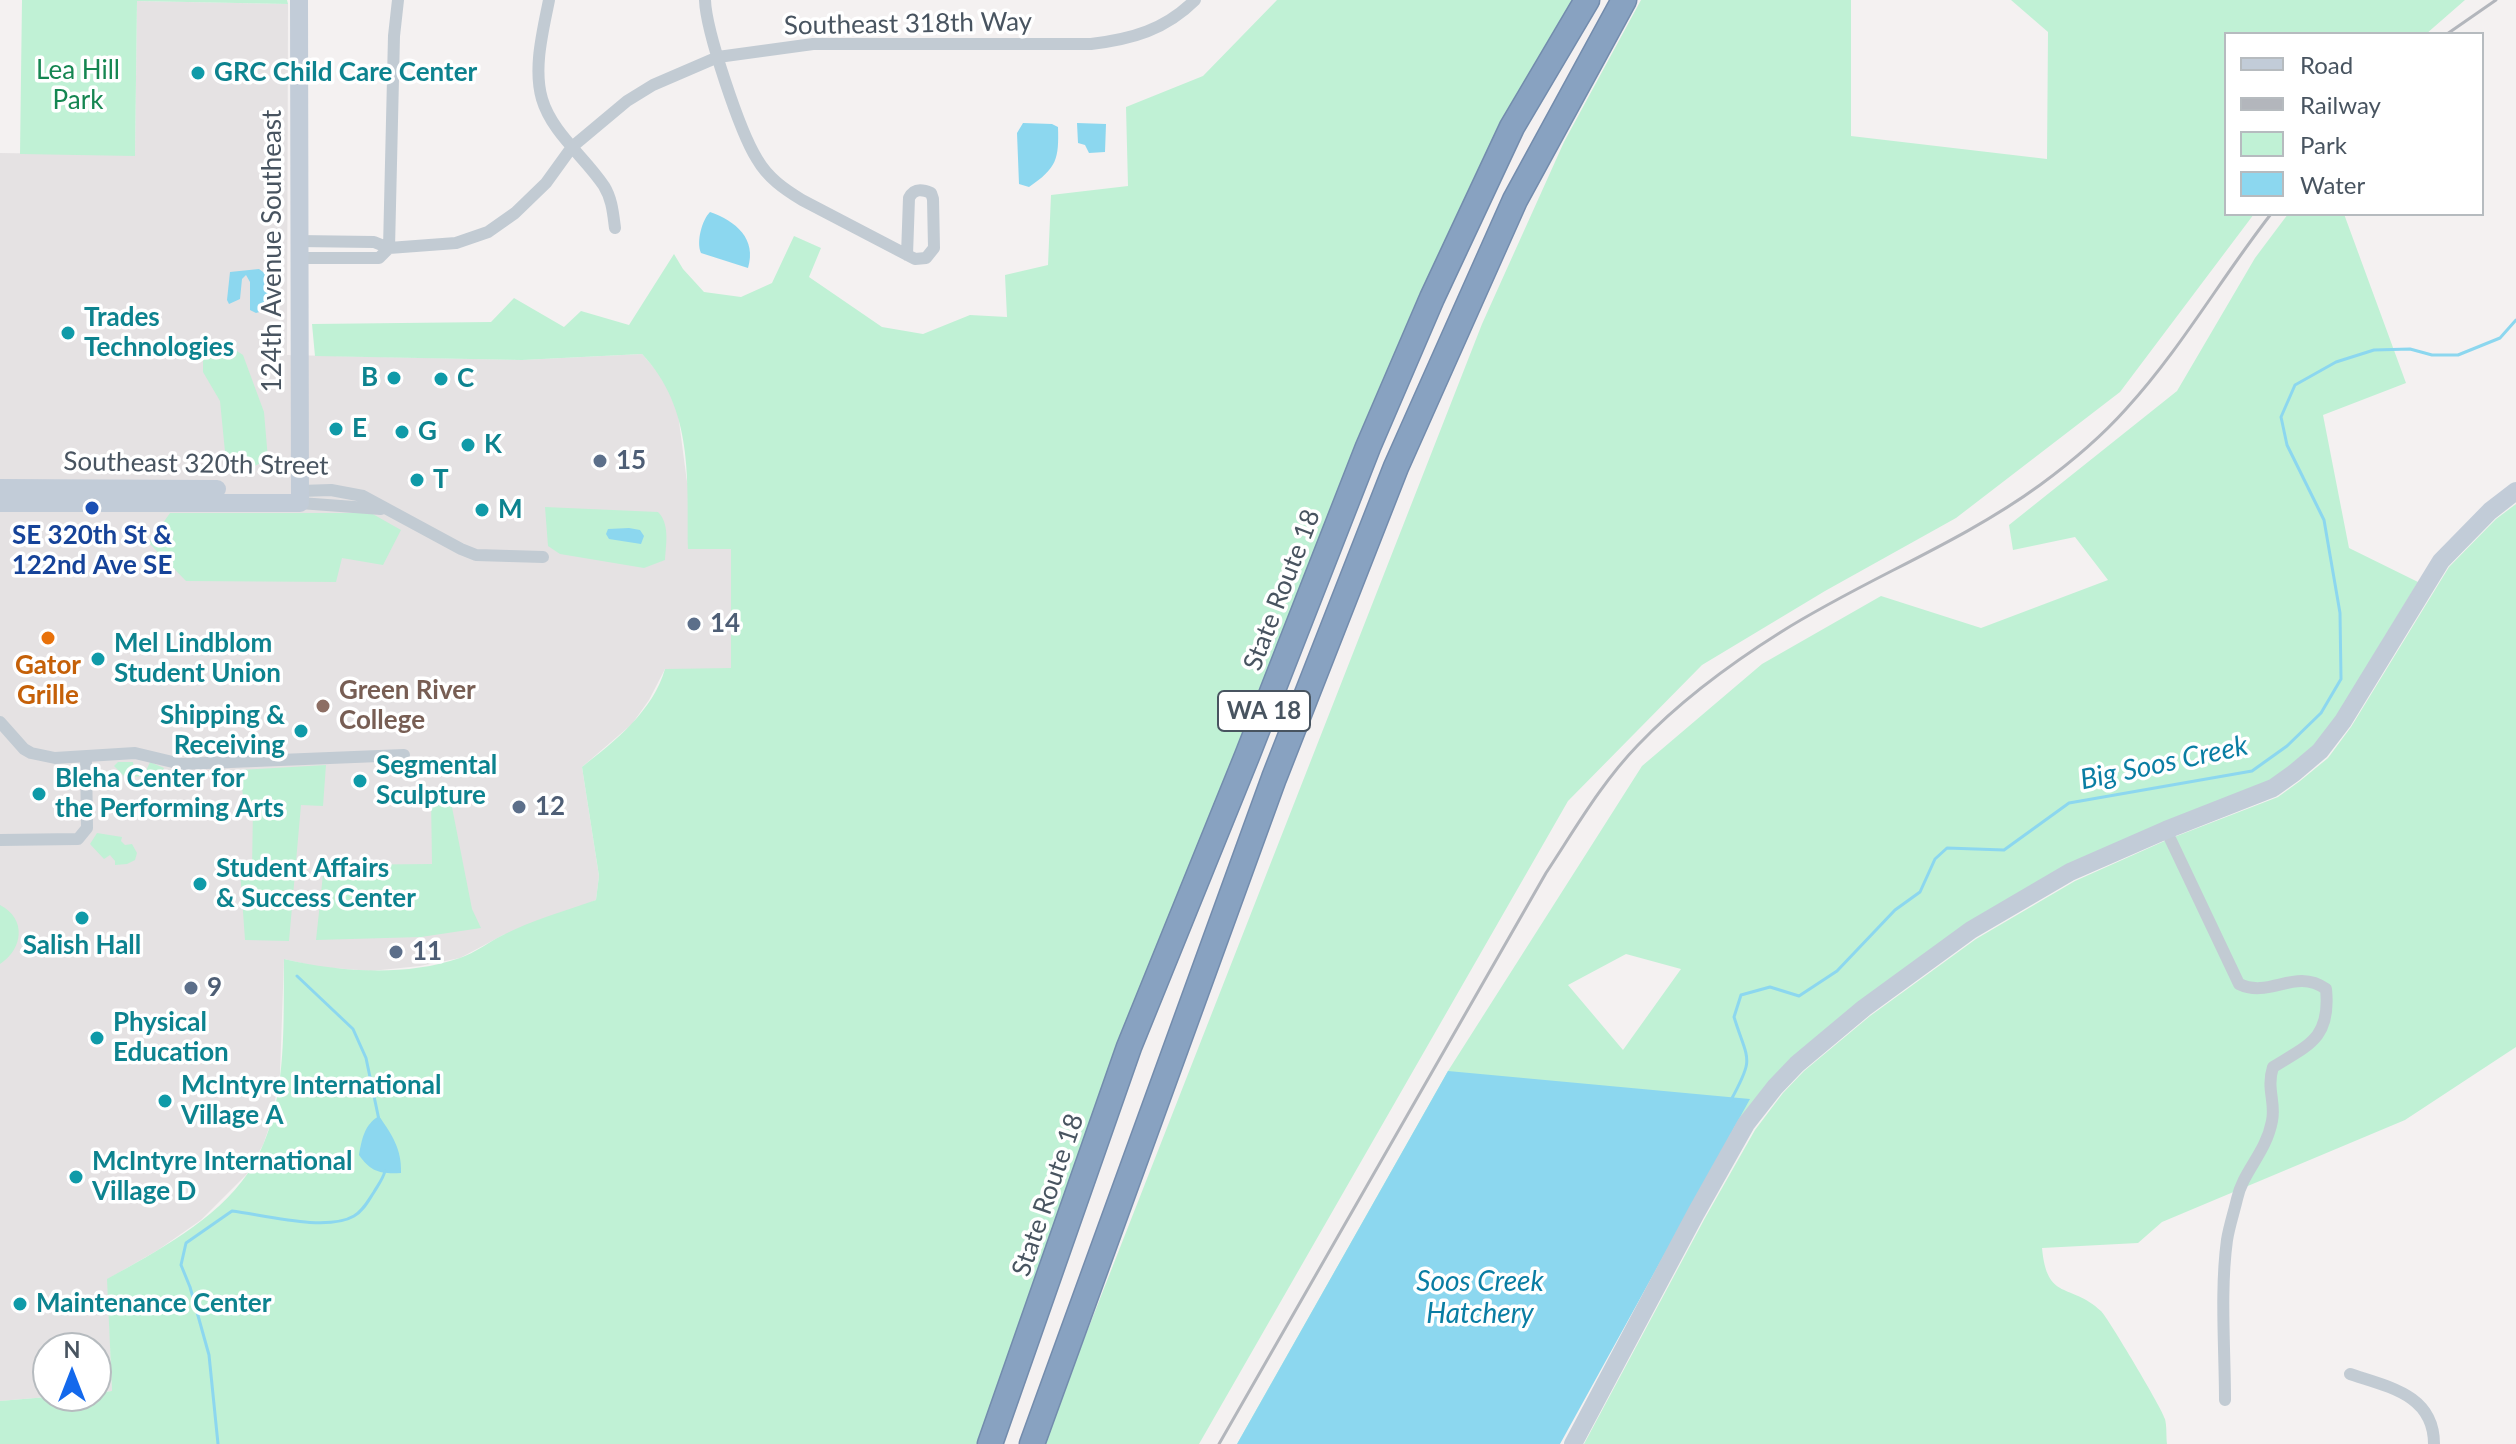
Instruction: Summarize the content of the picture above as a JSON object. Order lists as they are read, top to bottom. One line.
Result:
{"streets":{"highway":["State Route 18","WA 18"],"main road":["124th Avenue Southeast","Southeast 320th Street"],"street":["Southeast 318th Way"]},"crossings":[["Southeast 318th Way","124th Avenue Southeast"],["124th Avenue Southeast","Southeast 320th Street"]],"water":["Big Soos Creek","Soos Creek Hatchery"],"parks":["Lea Hill Park"],"places":["GRC Child Care Center","Trades Technologies","B","C","E","G","K","15","T","SE 320th St & 122nd Ave SE","M","14","Gator Grille","Mel Lindblom Student Union","Green River College","Shipping & Receiving","Segmental Sculpture","Bleha Center for the Performing Arts","12","Student Affairs & Success Center","Salish Hall","11","9","Physical Education","McIntyre International Village A","McIntyre International Village D","Maintenance Center"],"legend":["Road","Railway","Park","Water"],"north":"top"}
